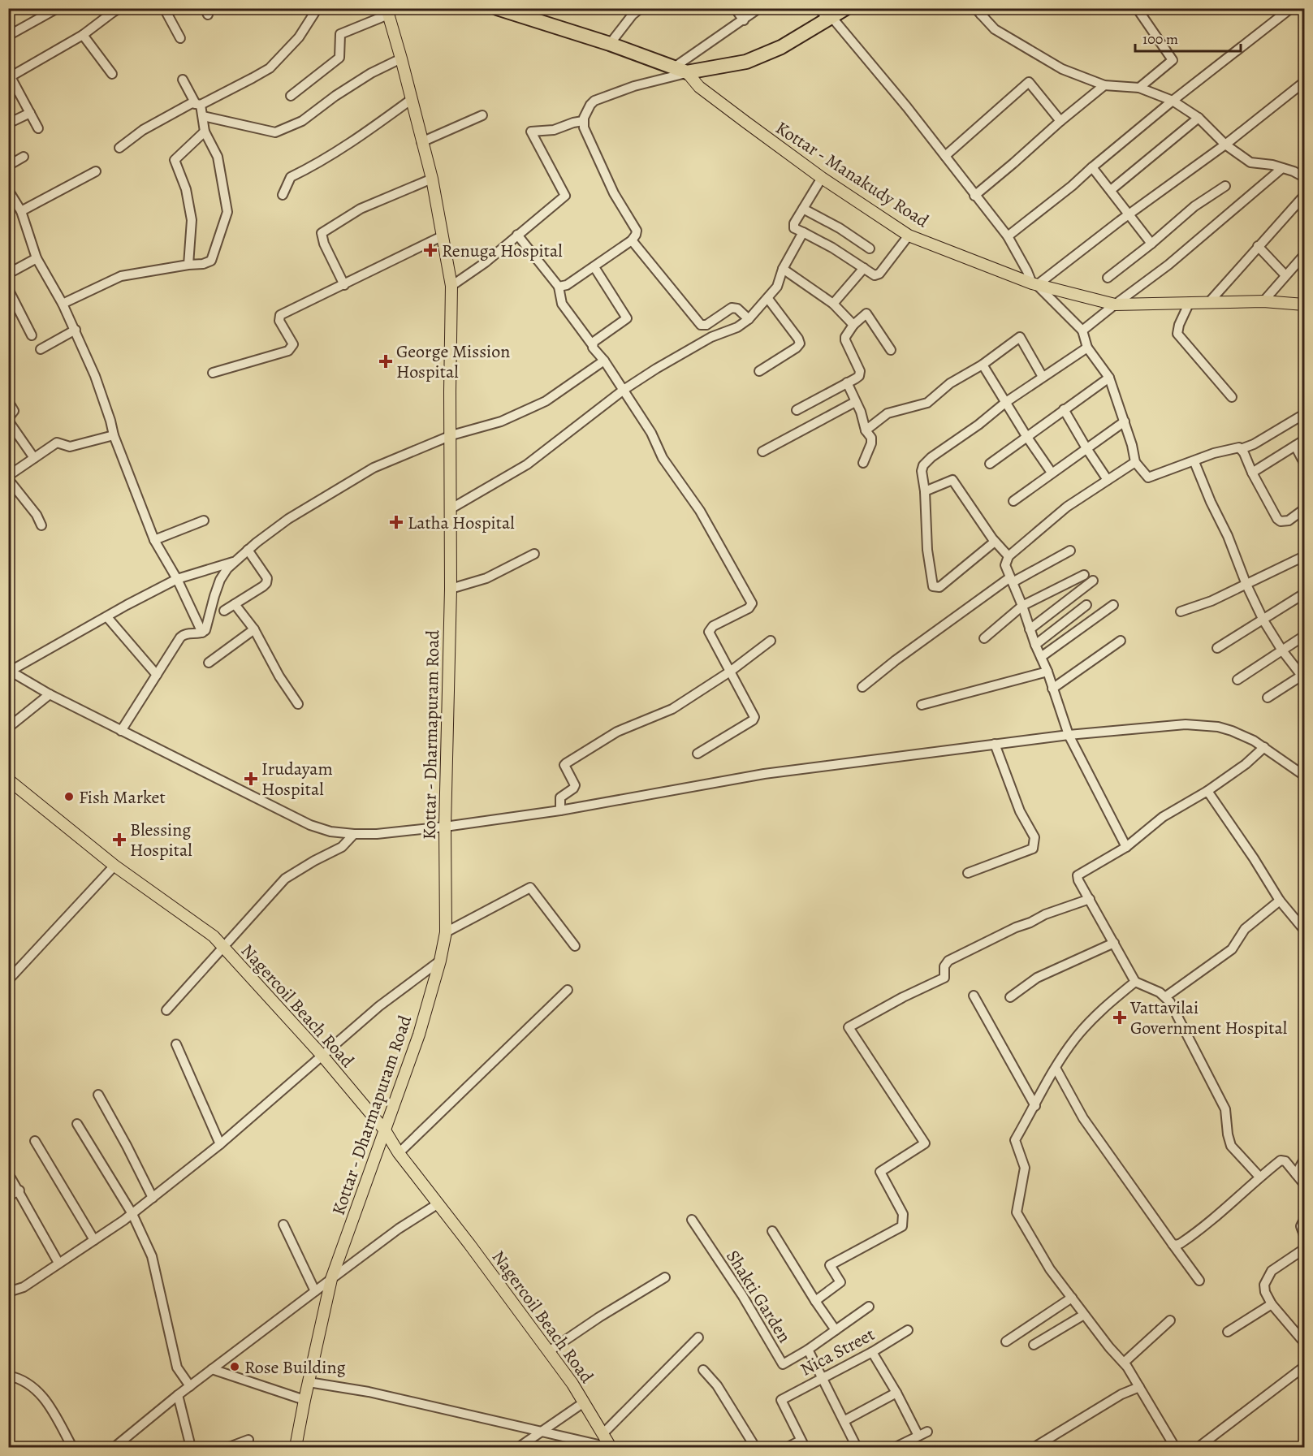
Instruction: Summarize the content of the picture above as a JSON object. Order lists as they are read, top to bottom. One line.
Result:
{"streets":{"main road":["Kottar - Manakudy Road","Kottar - Dharmapuram Road","Nagercoil Beach Road"],"street":["Shakti Garden","Nica Street"]},"crossings":[["Kottar - Dharmapuram Road","Nagercoil Beach Road"]],"places":{"health":["Renuga Hospital","George Mission Hospital","Latha Hospital","Irudayam Hospital","Blessing Hospital","Vattavilai Government Hospital"],"other":["Fish Market","Rose Building"]},"scale_bar":"100 m"}
